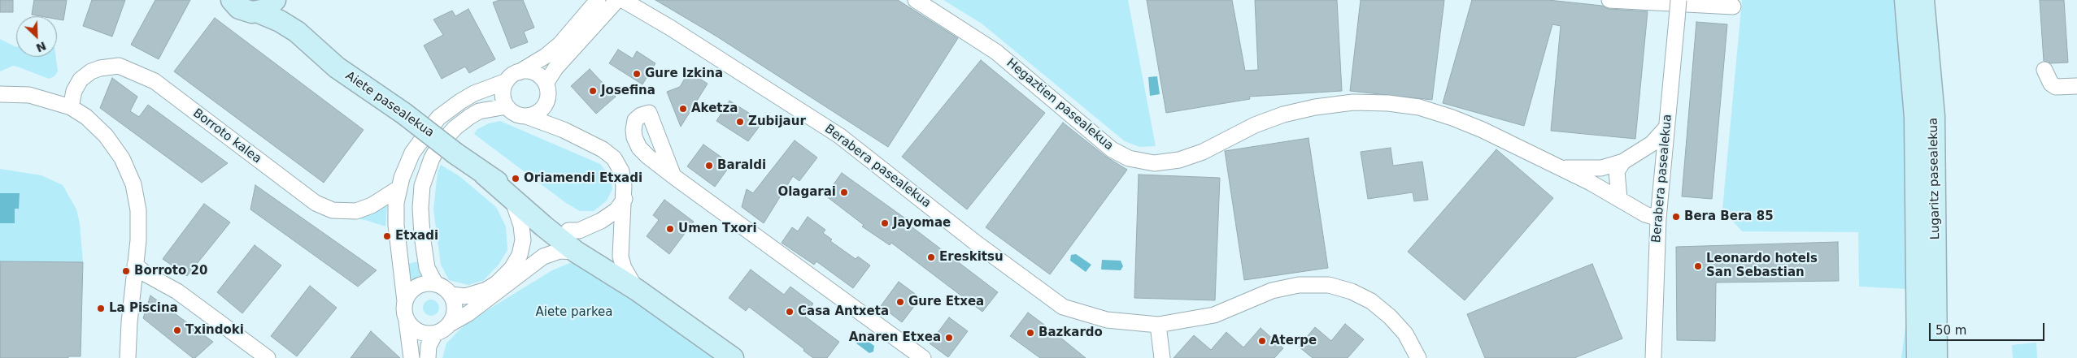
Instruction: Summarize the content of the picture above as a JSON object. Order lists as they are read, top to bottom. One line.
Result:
{"streets":{"street":["Aiete pasealekua","Hegaztien pasealekua","Borroto kalea","Berabera pasealekua","Lugaritz pasealekua"]},"crossings":[["Hegaztien pasealekua","Berabera pasealekua"]],"parks":["Aiete parkea"],"places":["Gure Izkina","Josefina","Aketza","Zubijaur","Baraldi","Oriamendi Etxadi","Olagarai","Bera Bera 85","Jayomae","Umen Txori","Etxadi","Ereskitsu","Leonardo hotels San Sebastian","Borroto 20","Gure Etxea","La Piscina","Casa Antxeta","Txindoki","Bazkardo","Anaren Etxea","Aterpe"],"scale_bar":"50 m","north":"bottom right"}
